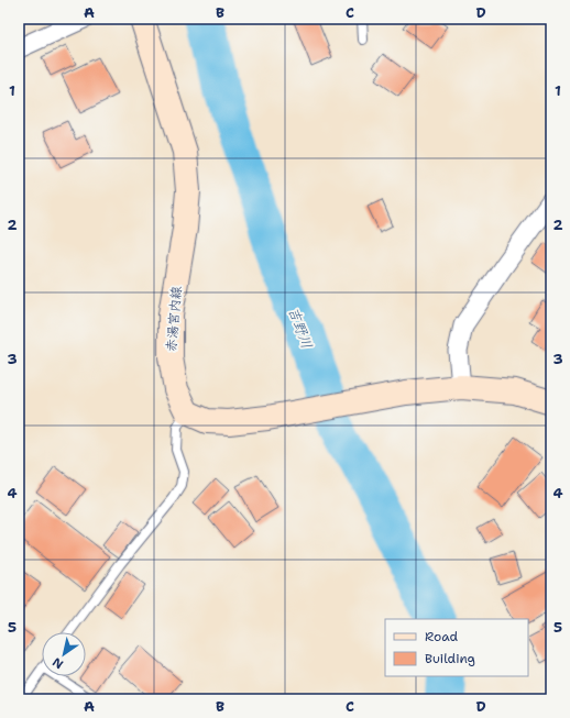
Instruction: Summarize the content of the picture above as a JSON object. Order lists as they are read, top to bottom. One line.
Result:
{"streets":{"main road":["赤湯宮内線"]},"water":["吉野川"],"legend":["Road","Building"],"north":"bottom left","grid":{"columns":["A","B","C","D"],"rows":["1","2","3","4","5"]}}
